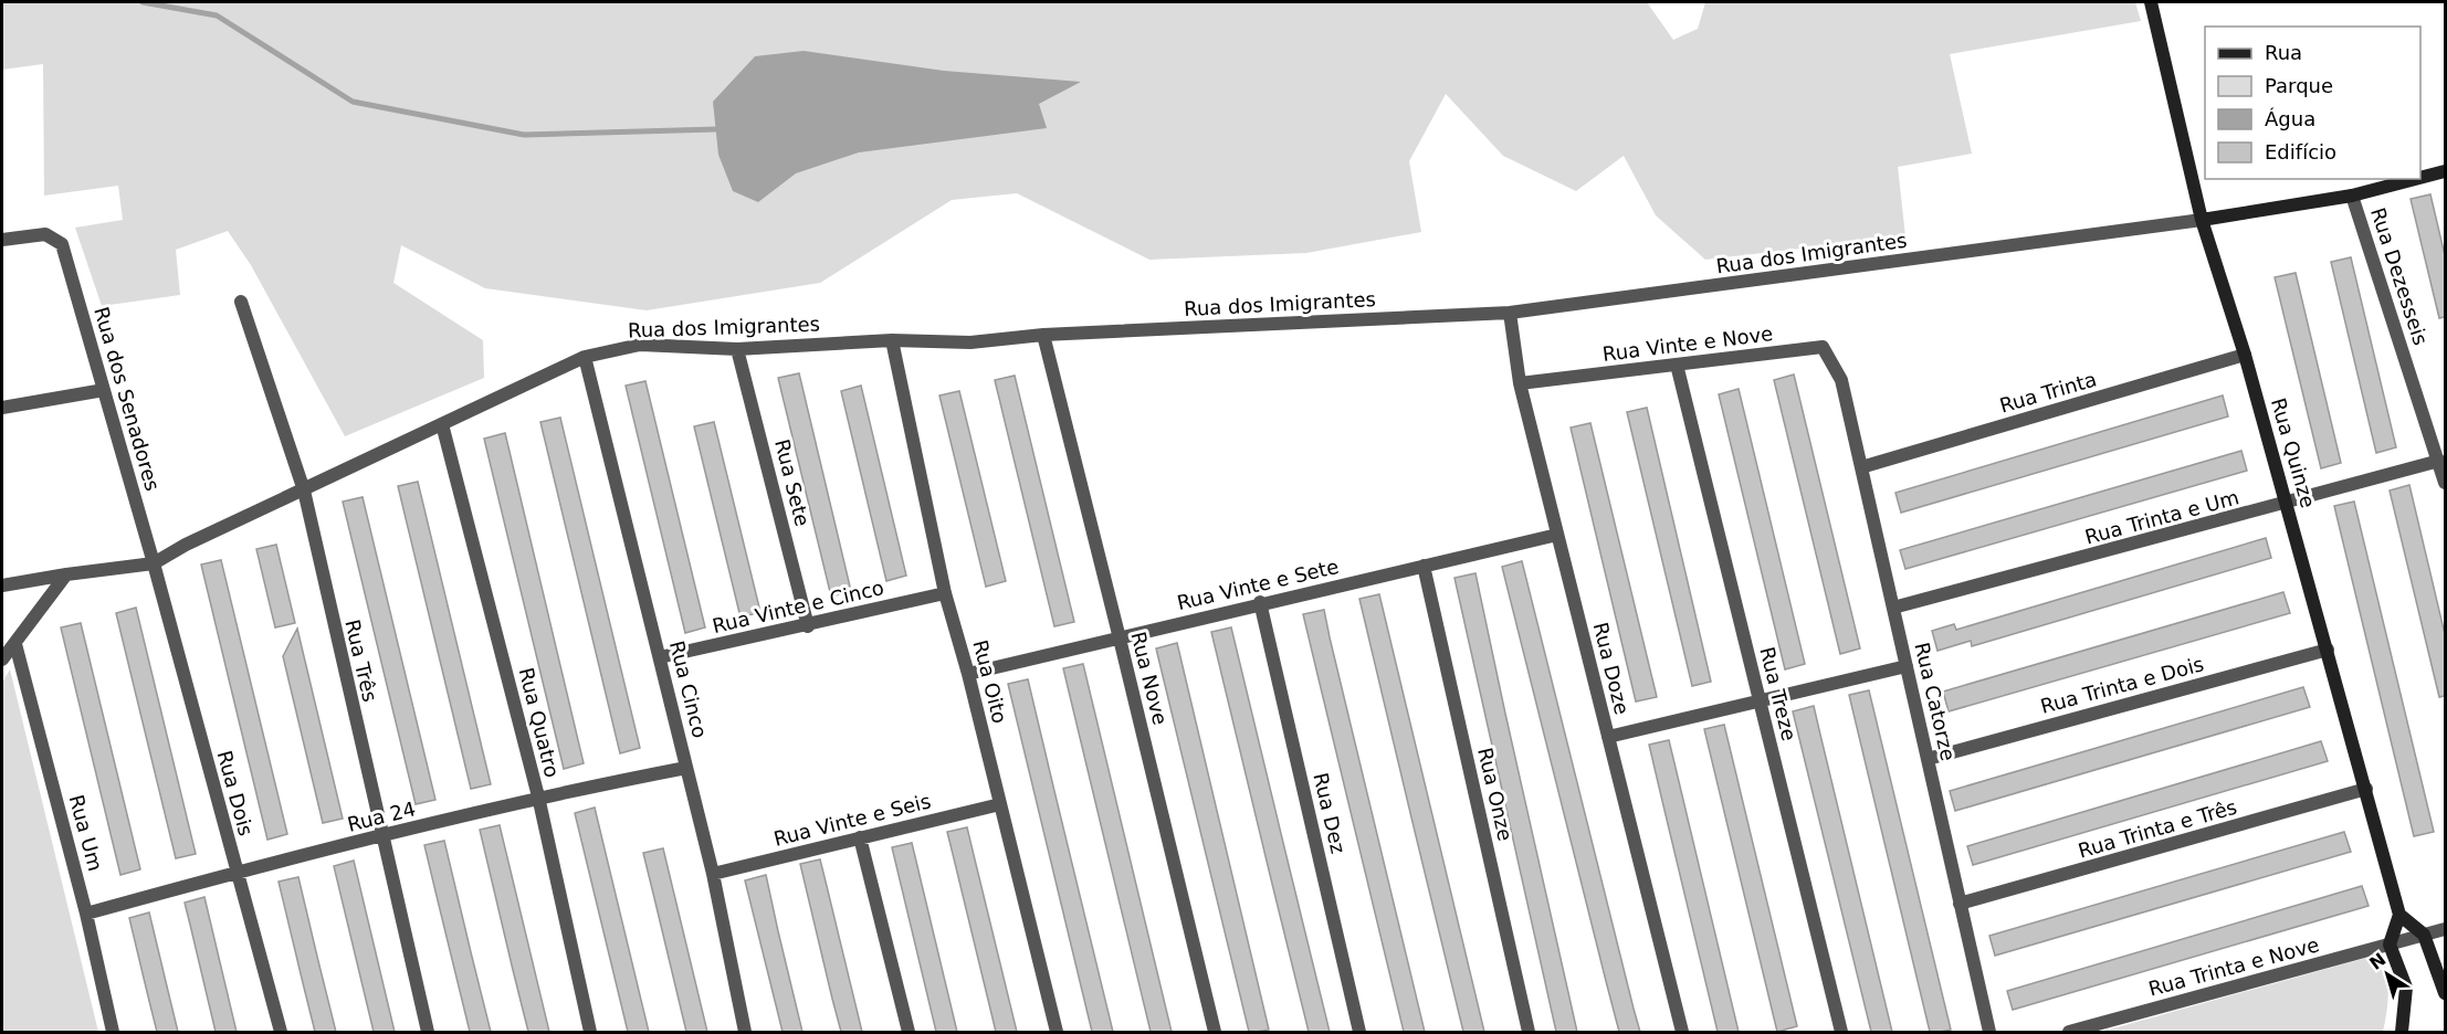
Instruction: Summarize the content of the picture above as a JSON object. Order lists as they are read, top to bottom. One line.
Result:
{"streets":{"street":["Rua dos Imigrantes","Rua Dezesseis","Rua Vinte e Nove","Rua Trinta","Rua dos Senadores","Rua Quinze","Rua Sete","Rua Trinta e Um","Rua Vinte e Sete","Rua Vinte e Cinco","Rua Três","Rua Doze","Rua Nove","Rua Oito","Rua Trinta e Dois","Rua Cinco","Rua Treze","Rua Catorze","Rua Quatro","Rua Dois","Rua Onze","Rua Dez","Rua 24","Rua Vinte e Seis","Rua Trinta e Três","Rua Um","Rua Trinta e Nove"]},"crossings":[["Rua dos Imigrantes","Rua Dezesseis"],["Rua dos Imigrantes","Rua dos Senadores"],["Rua dos Imigrantes","Rua Quinze"],["Rua dos Imigrantes","Rua Sete"],["Rua dos Imigrantes","Rua Três"],["Rua dos Imigrantes","Rua Doze"],["Rua dos Imigrantes","Rua Nove"],["Rua dos Imigrantes","Rua Oito"],["Rua dos Imigrantes","Rua Cinco"],["Rua dos Imigrantes","Rua Quatro"],["Rua dos Imigrantes","Rua Dois"],["Rua Dezesseis","Rua Trinta e Um"],["Rua Vinte e Nove","Rua Doze"],["Rua Vinte e Nove","Rua Treze"],["Rua Vinte e Nove","Rua Catorze"],["Rua Trinta","Rua Quinze"],["Rua Trinta","Rua Catorze"],["Rua dos Senadores","Rua Dois"],["Rua Quinze","Rua Trinta e Um"],["Rua Quinze","Rua Trinta e Dois"],["Rua Quinze","Rua Trinta e Três"],["Rua Sete","Rua Vinte e Cinco"],["Rua Trinta e Um","Rua Catorze"],["Rua Vinte e Sete","Rua Doze"],["Rua Vinte e Sete","Rua Nove"],["Rua Vinte e Sete","Rua Oito"],["Rua Vinte e Sete","Rua Onze"],["Rua Vinte e Sete","Rua Dez"],["Rua Vinte e Cinco","Rua Oito"],["Rua Vinte e Cinco","Rua Cinco"],["Rua Três","Rua 24"],["Rua Oito","Rua Vinte e Seis"],["Rua Trinta e Dois","Rua Catorze"],["Rua Cinco","Rua 24"],["Rua Cinco","Rua Vinte e Seis"],["Rua Catorze","Rua Trinta e Três"],["Rua Quatro","Rua 24"],["Rua Dois","Rua 24"],["Rua 24","Rua Um"]],"legend":["Rua","Parque","Água","Edifício"],"north":"top left"}
